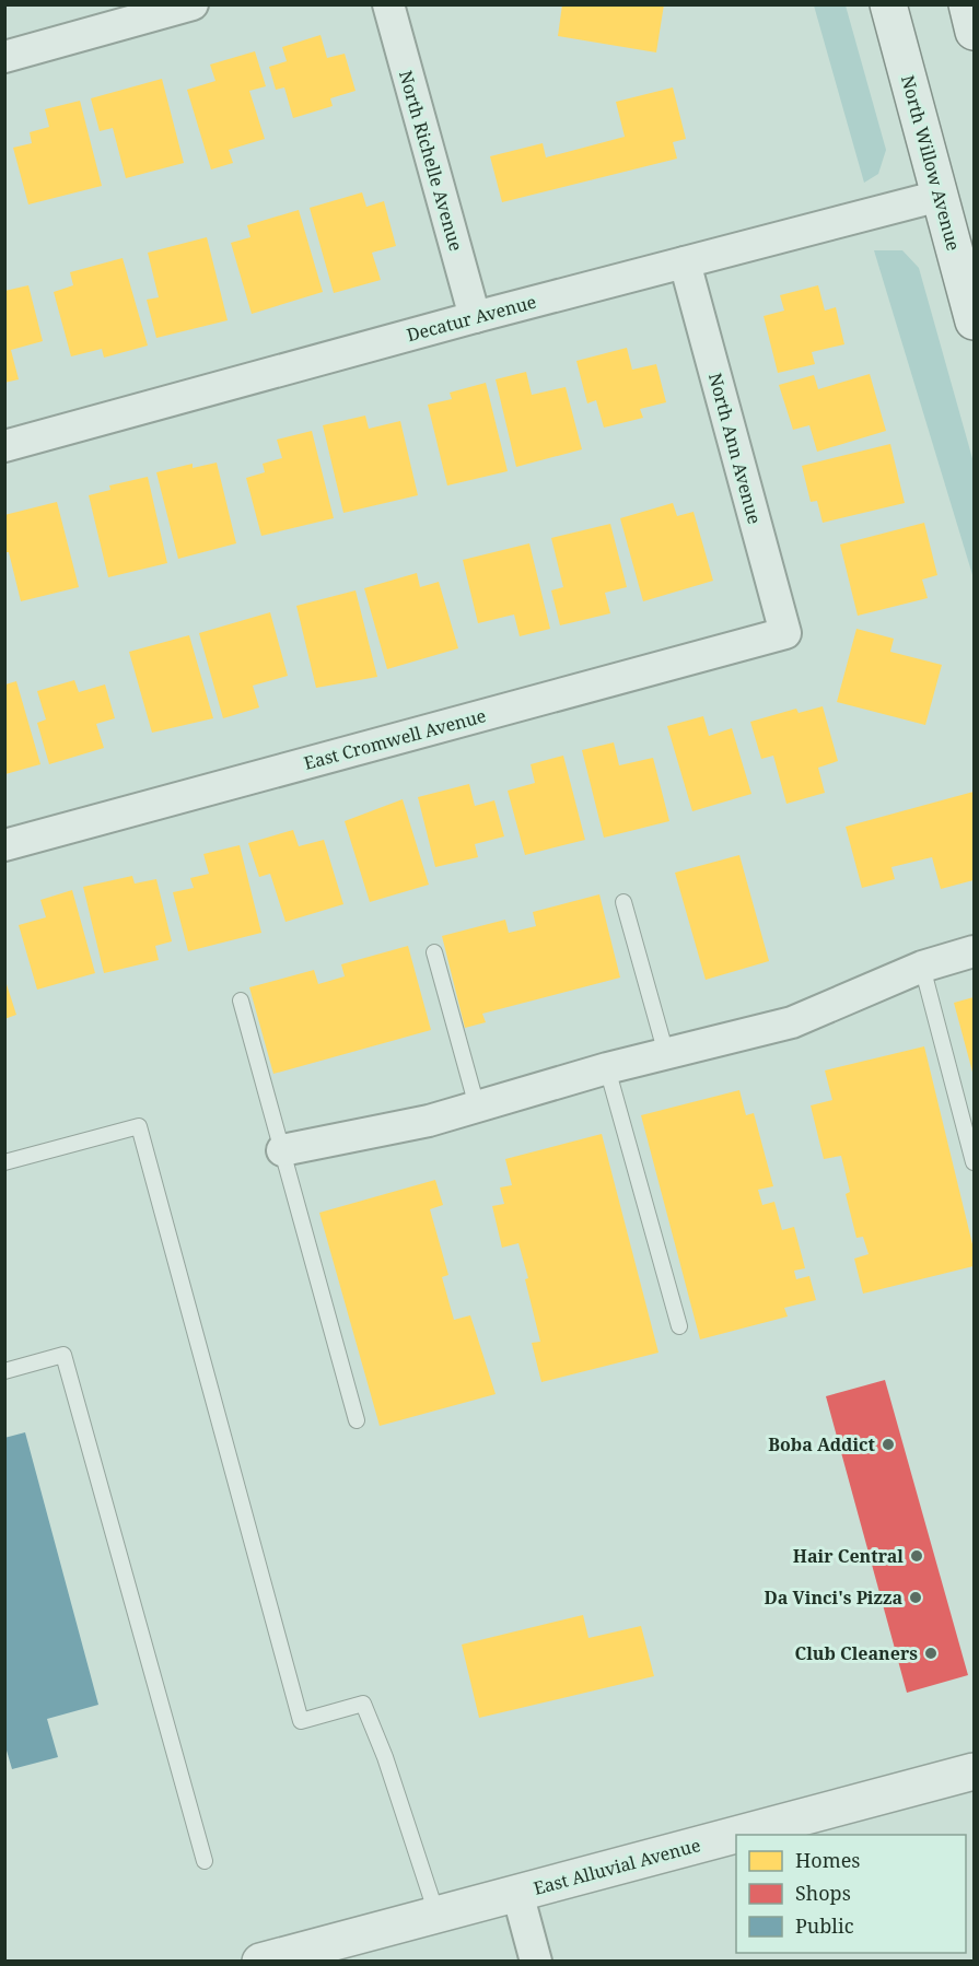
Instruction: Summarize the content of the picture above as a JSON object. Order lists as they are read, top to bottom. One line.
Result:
{"streets":{"street":["North Richelle Avenue","North Willow Avenue","Decatur Avenue","North Ann Avenue","East Cromwell Avenue","East Alluvial Avenue"]},"crossings":[["North Richelle Avenue","Decatur Avenue"],["North Willow Avenue","Decatur Avenue"],["Decatur Avenue","North Ann Avenue"],["North Ann Avenue","East Cromwell Avenue"]],"places":["Boba Addict","Hair Central","Da Vinci's Pizza","Club Cleaners"],"legend":["Homes","Shops","Public"]}
